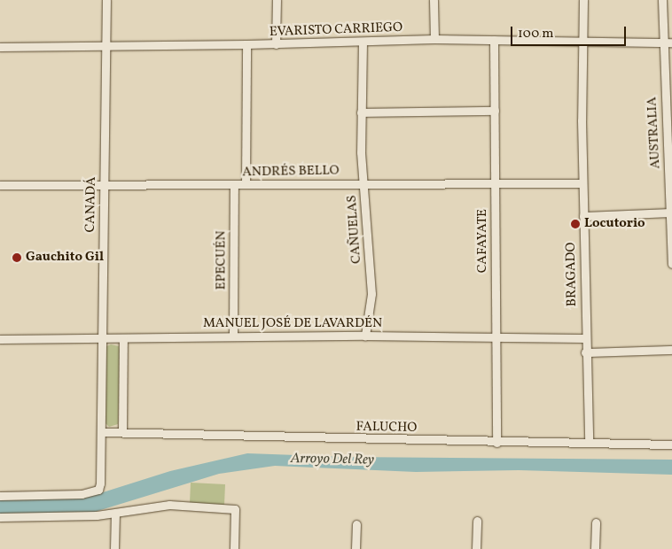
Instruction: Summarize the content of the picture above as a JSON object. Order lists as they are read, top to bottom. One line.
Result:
{"streets":{"street":["EVARISTO CARRIEGO","AUSTRALIA","ANDRÉS BELLO","CANADÁ","CAÑUELAS","CAFAYATE","EPECUÉN","BRAGADO","MANUEL JOSÉ DE LAVARDÉN","FALUCHO"]},"crossings":[["EVARISTO CARRIEGO","AUSTRALIA"],["EVARISTO CARRIEGO","CANADÁ"],["EVARISTO CARRIEGO","CAÑUELAS"],["EVARISTO CARRIEGO","CAFAYATE"],["EVARISTO CARRIEGO","BRAGADO"],["ANDRÉS BELLO","CANADÁ"],["ANDRÉS BELLO","CAÑUELAS"],["ANDRÉS BELLO","CAFAYATE"],["ANDRÉS BELLO","EPECUÉN"],["ANDRÉS BELLO","BRAGADO"],["CANADÁ","MANUEL JOSÉ DE LAVARDÉN"],["CANADÁ","FALUCHO"],["CAÑUELAS","MANUEL JOSÉ DE LAVARDÉN"],["CAFAYATE","MANUEL JOSÉ DE LAVARDÉN"],["CAFAYATE","FALUCHO"],["EPECUÉN","MANUEL JOSÉ DE LAVARDÉN"],["BRAGADO","MANUEL JOSÉ DE LAVARDÉN"],["BRAGADO","FALUCHO"]],"water":["Arroyo Del Rey"],"places":["Locutorio","Gauchito Gil"],"scale_bar":"100 m"}
